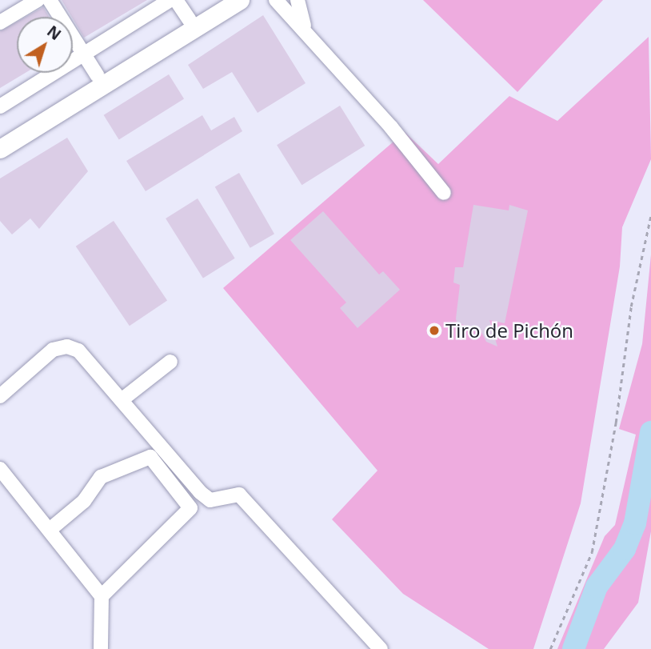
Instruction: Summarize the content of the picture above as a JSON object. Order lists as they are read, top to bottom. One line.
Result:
{"places":["Tiro de Pichón"],"north":"top right"}
